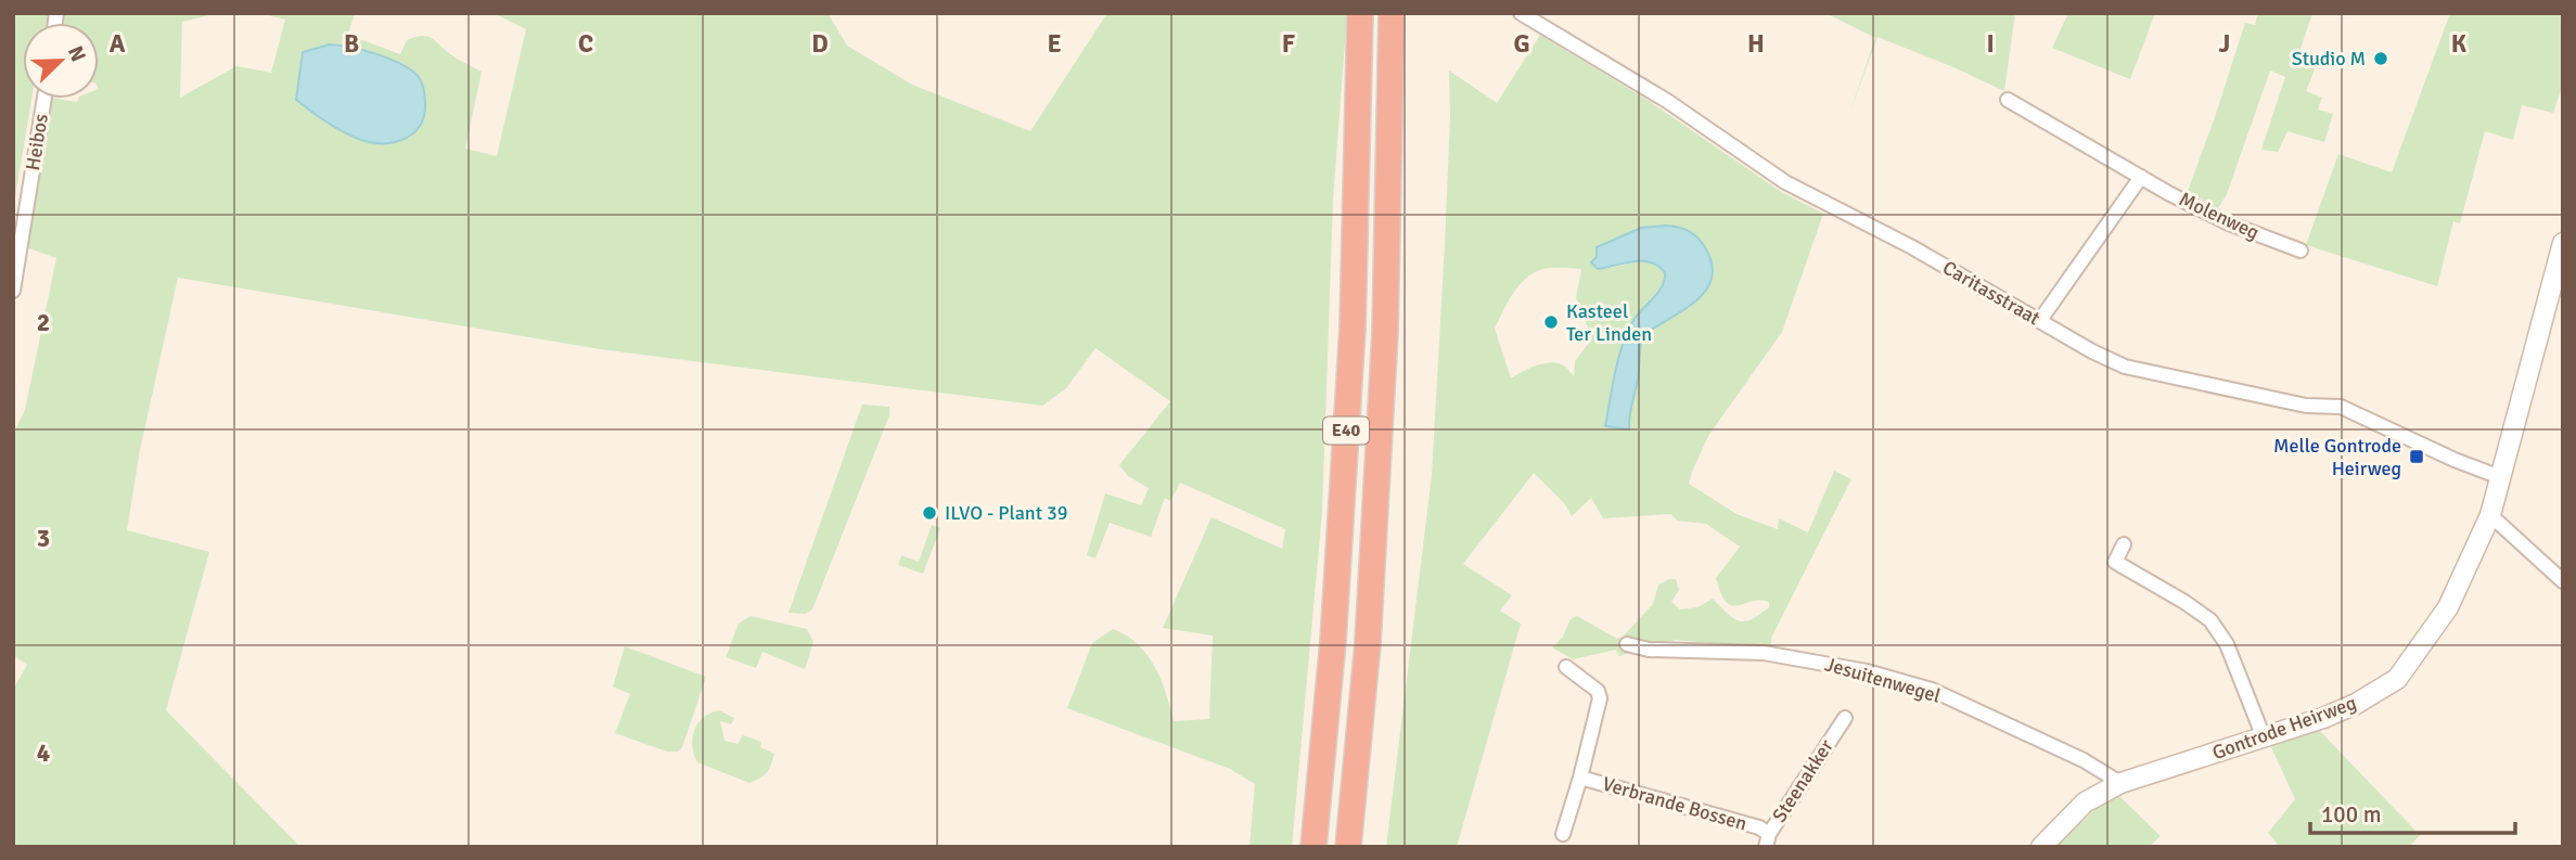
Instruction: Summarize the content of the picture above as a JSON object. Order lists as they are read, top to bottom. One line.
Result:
{"streets":{"highway":["E40"],"street":["Heibos","Molenweg","Caritasstraat","Jesuitenwegel","Gontrode Heirweg","Steenakker","Verbrande Bossen"]},"crossings":[["Caritasstraat","Gontrode Heirweg"],["Jesuitenwegel","Gontrode Heirweg"],["Steenakker","Verbrande Bossen"]],"places":{"other":["Studio M","Kasteel Ter Linden","ILVO - Plant 39"],"transit":["Melle Gontrode Heirweg"]},"scale_bar":"100 m","north":"top right","grid":{"columns":["A","B","C","D","E","F","G","H","I","J","K"],"rows":["2","3","4"]}}
